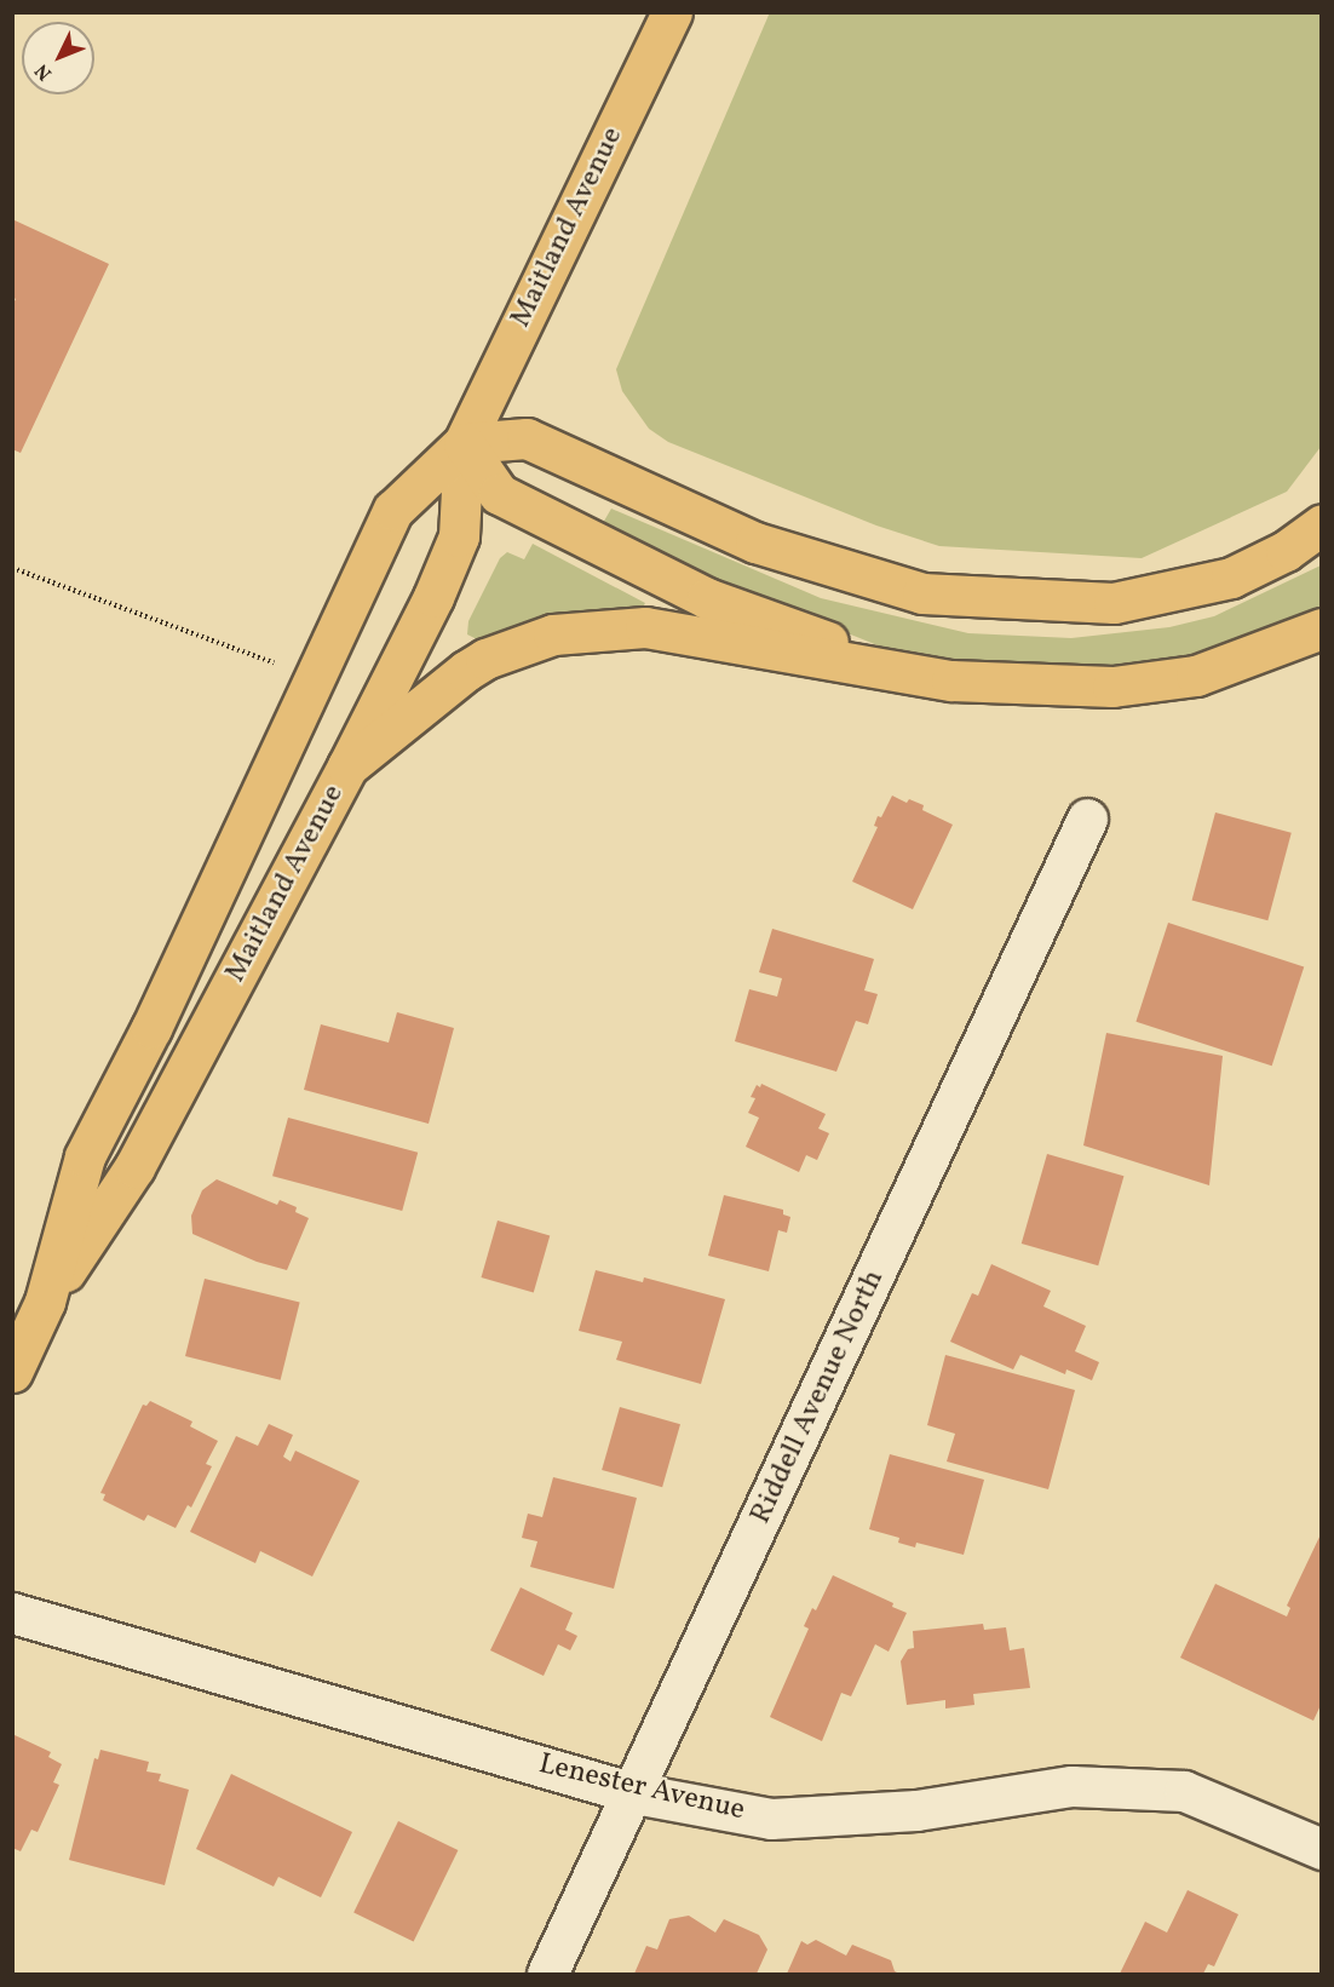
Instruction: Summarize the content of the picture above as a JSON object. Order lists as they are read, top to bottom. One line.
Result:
{"streets":{"main road":["Maitland Avenue"],"street":["Riddell Avenue North","Lenester Avenue"]},"crossings":[["Riddell Avenue North","Lenester Avenue"]],"north":"bottom left"}
